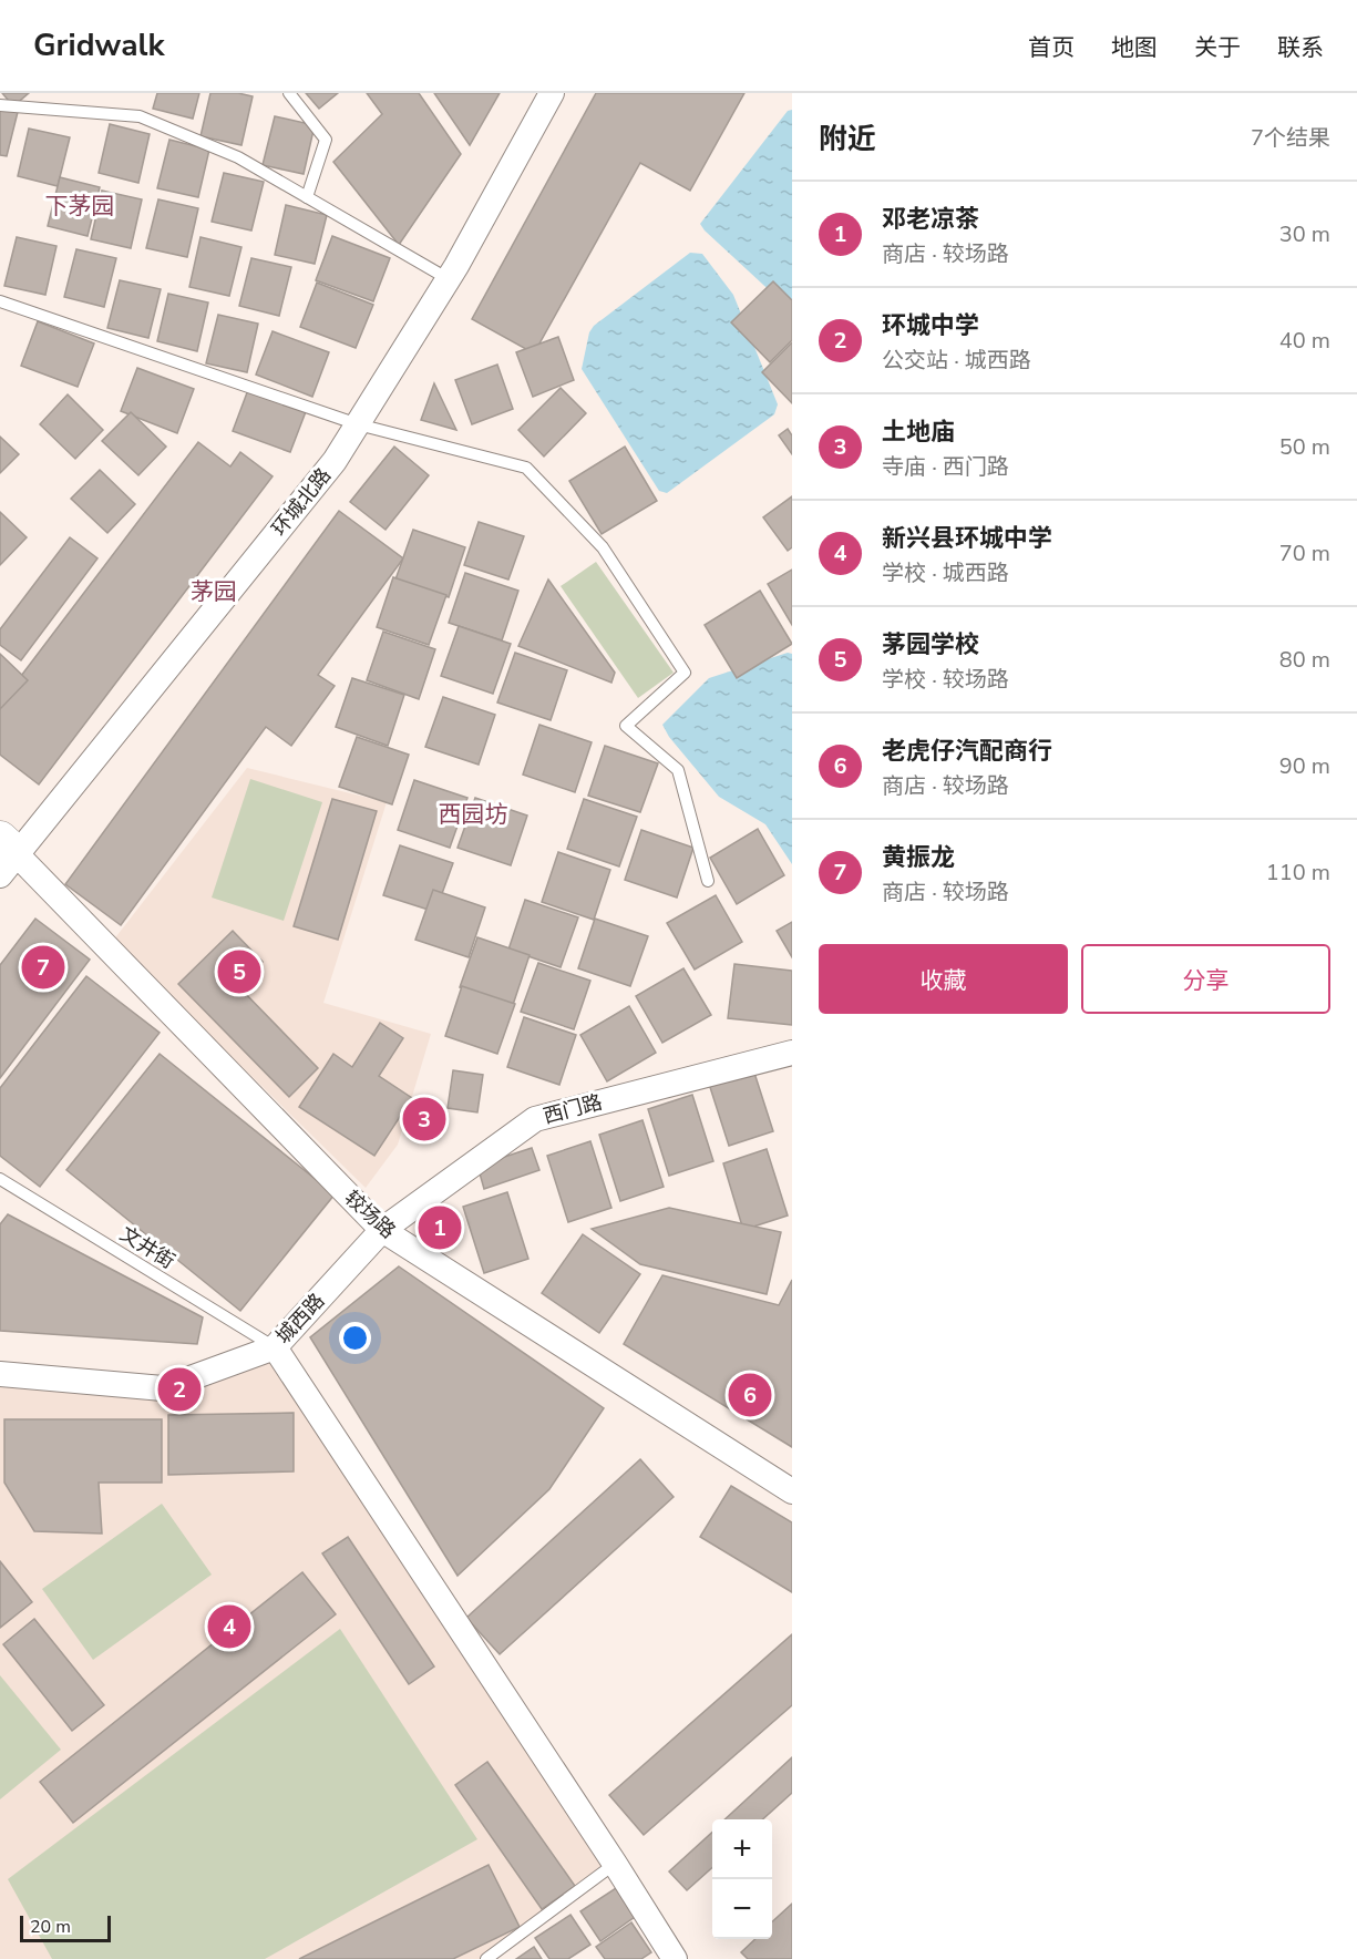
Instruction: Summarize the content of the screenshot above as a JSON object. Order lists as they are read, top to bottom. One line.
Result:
{"streets":{"street":["环城北路","西门路","较场路","城西路"],"lane":["文井街"]},"crossings":[["环城北路","较场路"],["西门路","较场路"],["西门路","城西路"],["较场路","城西路"],["文井街","城西路"]],"districts":["下茅园","茅园","西园坊"],"scale_bar":"20 m","page":{"header":"Gridwalk","nav":["首页","地图","关于","联系"],"heading":["附近","7个结果"],"list":[{"mark":"1","name":"邓老凉茶","note":"商店 · 较场路","value":"30 m"},{"mark":"2","name":"环城中学","note":"公交站 · 城西路","value":"40 m"},{"mark":"3","name":"土地庙","note":"寺庙 · 西门路","value":"50 m"},{"mark":"4","name":"新兴县环城中学","note":"学校 · 城西路","value":"70 m"},{"mark":"5","name":"茅园学校","note":"学校 · 较场路","value":"80 m"},{"mark":"6","name":"老虎仔汽配商行","note":"商店 · 较场路","value":"90 m"},{"mark":"7","name":"黄振龙","note":"商店 · 较场路","value":"110 m"}],"buttons":["收藏","分享"],"pins":["7","5","3","1","2","6","4"],"map_buttons":["+","−"],"scale":"20 m"}}
